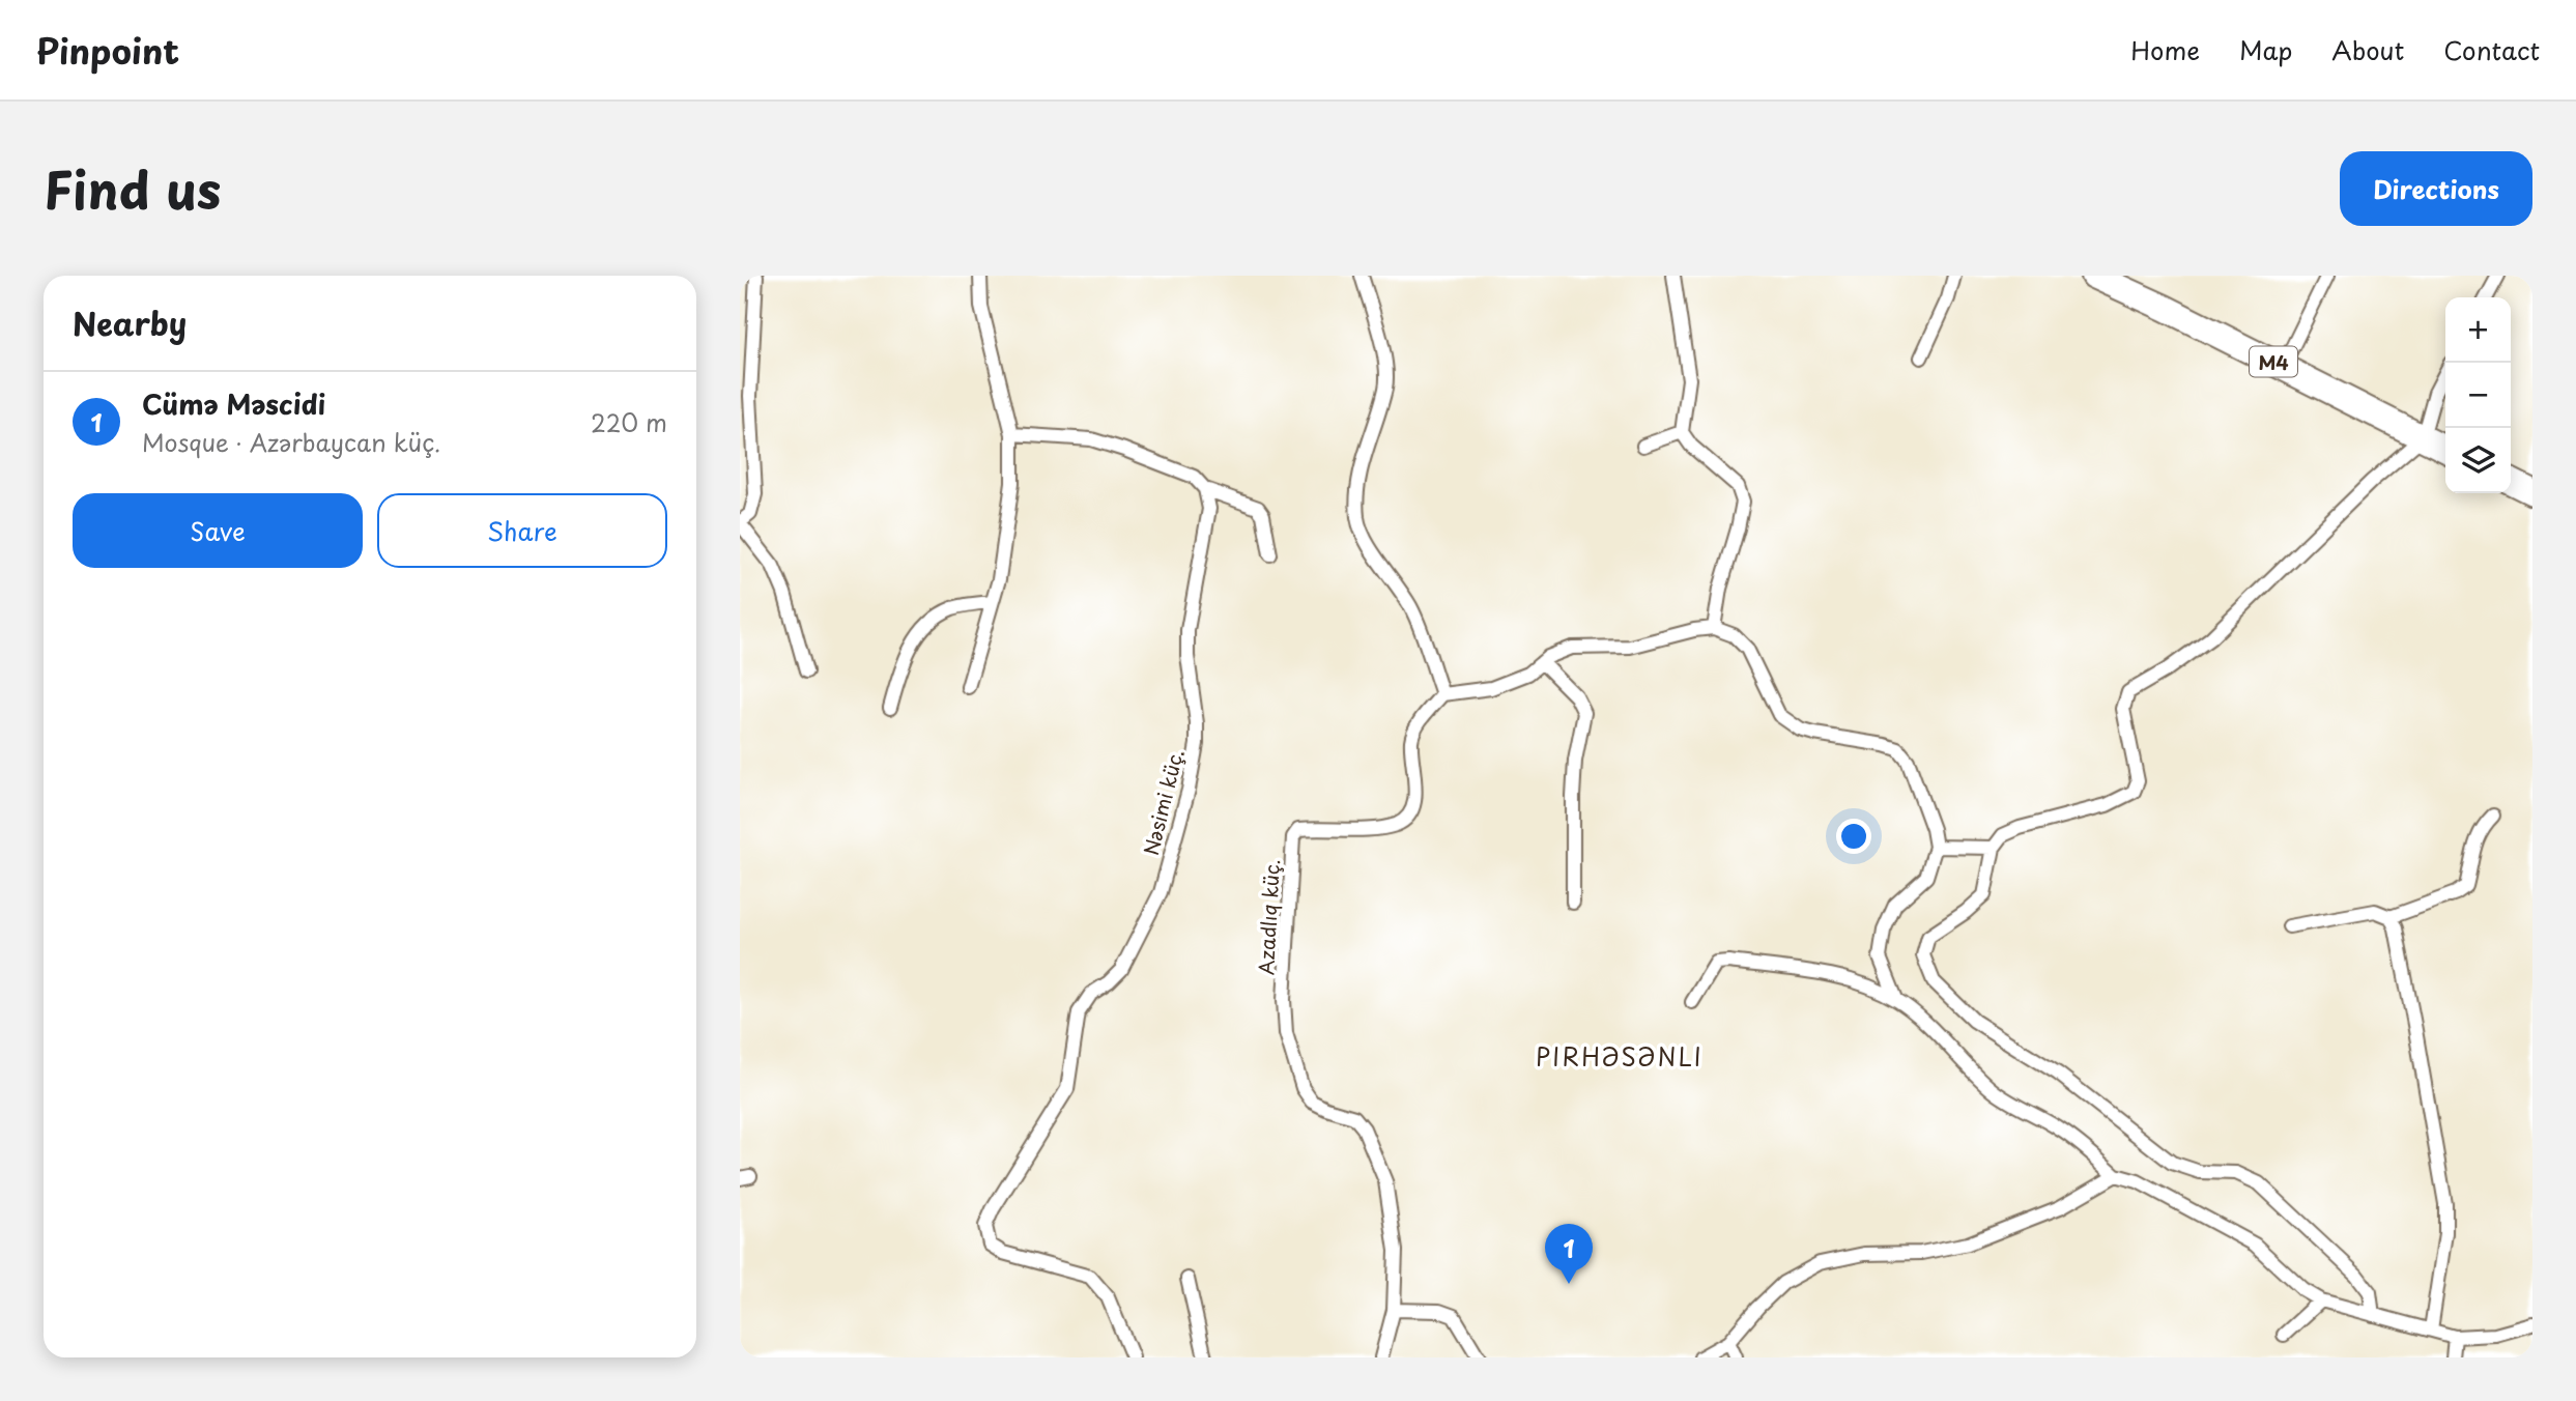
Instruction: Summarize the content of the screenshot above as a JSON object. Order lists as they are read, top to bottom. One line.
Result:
{"streets":{"highway":["M4"],"street":["Nəsimi küç.","Azadlıq küç."]},"districts":["PIRHƏSƏNLI"],"page":{"header":"Pinpoint","nav":["Home","Map","About","Contact"],"title":"Find us","buttons":["Directions",["Save","Share"]],"heading":"Nearby","map_buttons":["+","−"],"list":[{"mark":"1","name":"Cümə Məscidi","note":"Mosque · Azərbaycan küç.","value":"220 m"}],"pins":"1"}}
